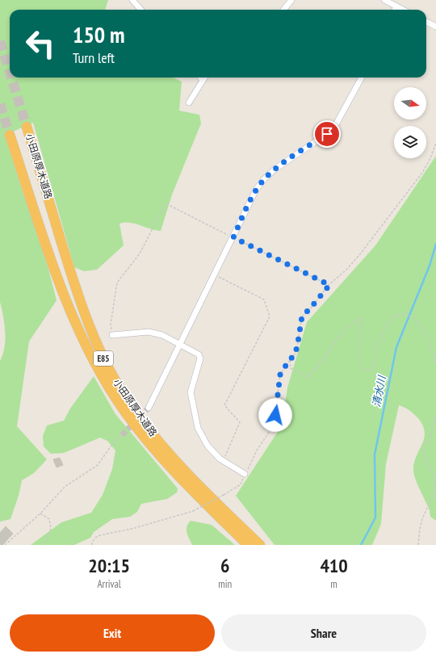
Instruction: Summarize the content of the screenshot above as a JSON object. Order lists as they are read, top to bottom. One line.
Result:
{"streets":{"highway":["小田原厚木道路","E85"]},"water":["清水川"],"north":"right","page":{"turn":["150 m","Turn left"],"eta":["20:15","Arrival","6","min","410","m"],"buttons":["Exit","Share"]}}
